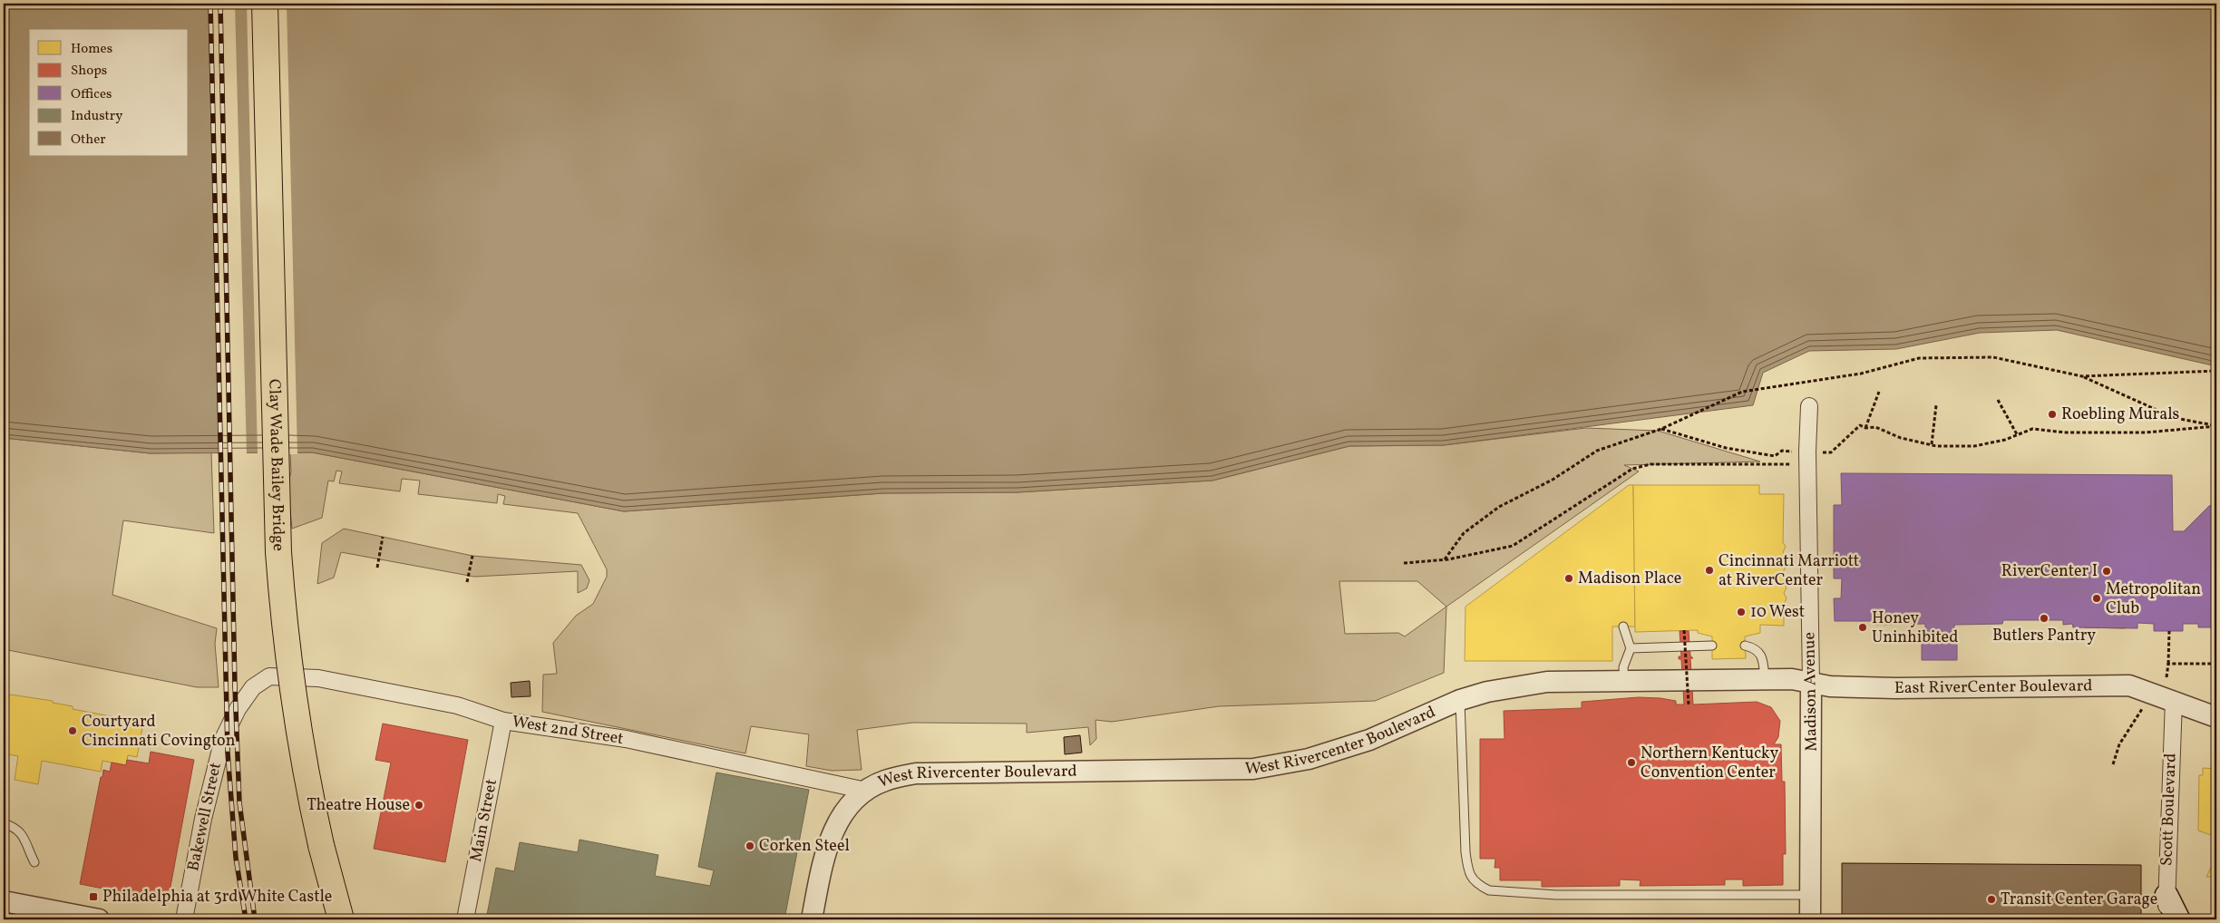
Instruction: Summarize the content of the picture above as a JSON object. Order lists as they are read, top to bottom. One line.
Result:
{"streets":{"main road":["Clay Wade Bailey Bridge"],"street":["East RiverCenter Boulevard","Madison Avenue","West 2nd Street","West Rivercenter Boulevard","Scott Boulevard","Bakewell Street","Main Street"]},"crossings":[["East RiverCenter Boulevard","Madison Avenue"],["East RiverCenter Boulevard","West Rivercenter Boulevard"],["East RiverCenter Boulevard","Scott Boulevard"],["Madison Avenue","West Rivercenter Boulevard"],["West 2nd Street","West Rivercenter Boulevard"],["West 2nd Street","Bakewell Street"],["West 2nd Street","Main Street"]],"places":{"other":["Roebling Murals","Cincinnati Marriott at RiverCenter","RiverCenter I","Madison Place","Metropolitan Club","10 West","Butlers Pantry","Honey Uninhibited","Courtyard Cincinnati Covington","Northern Kentucky Convention Center","Theatre House","Corken Steel","Transit Center Garage"],"transit":["Philadelphia at 3rd White Castle"]},"legend":["Homes","Shops","Offices","Industry","Other"]}
